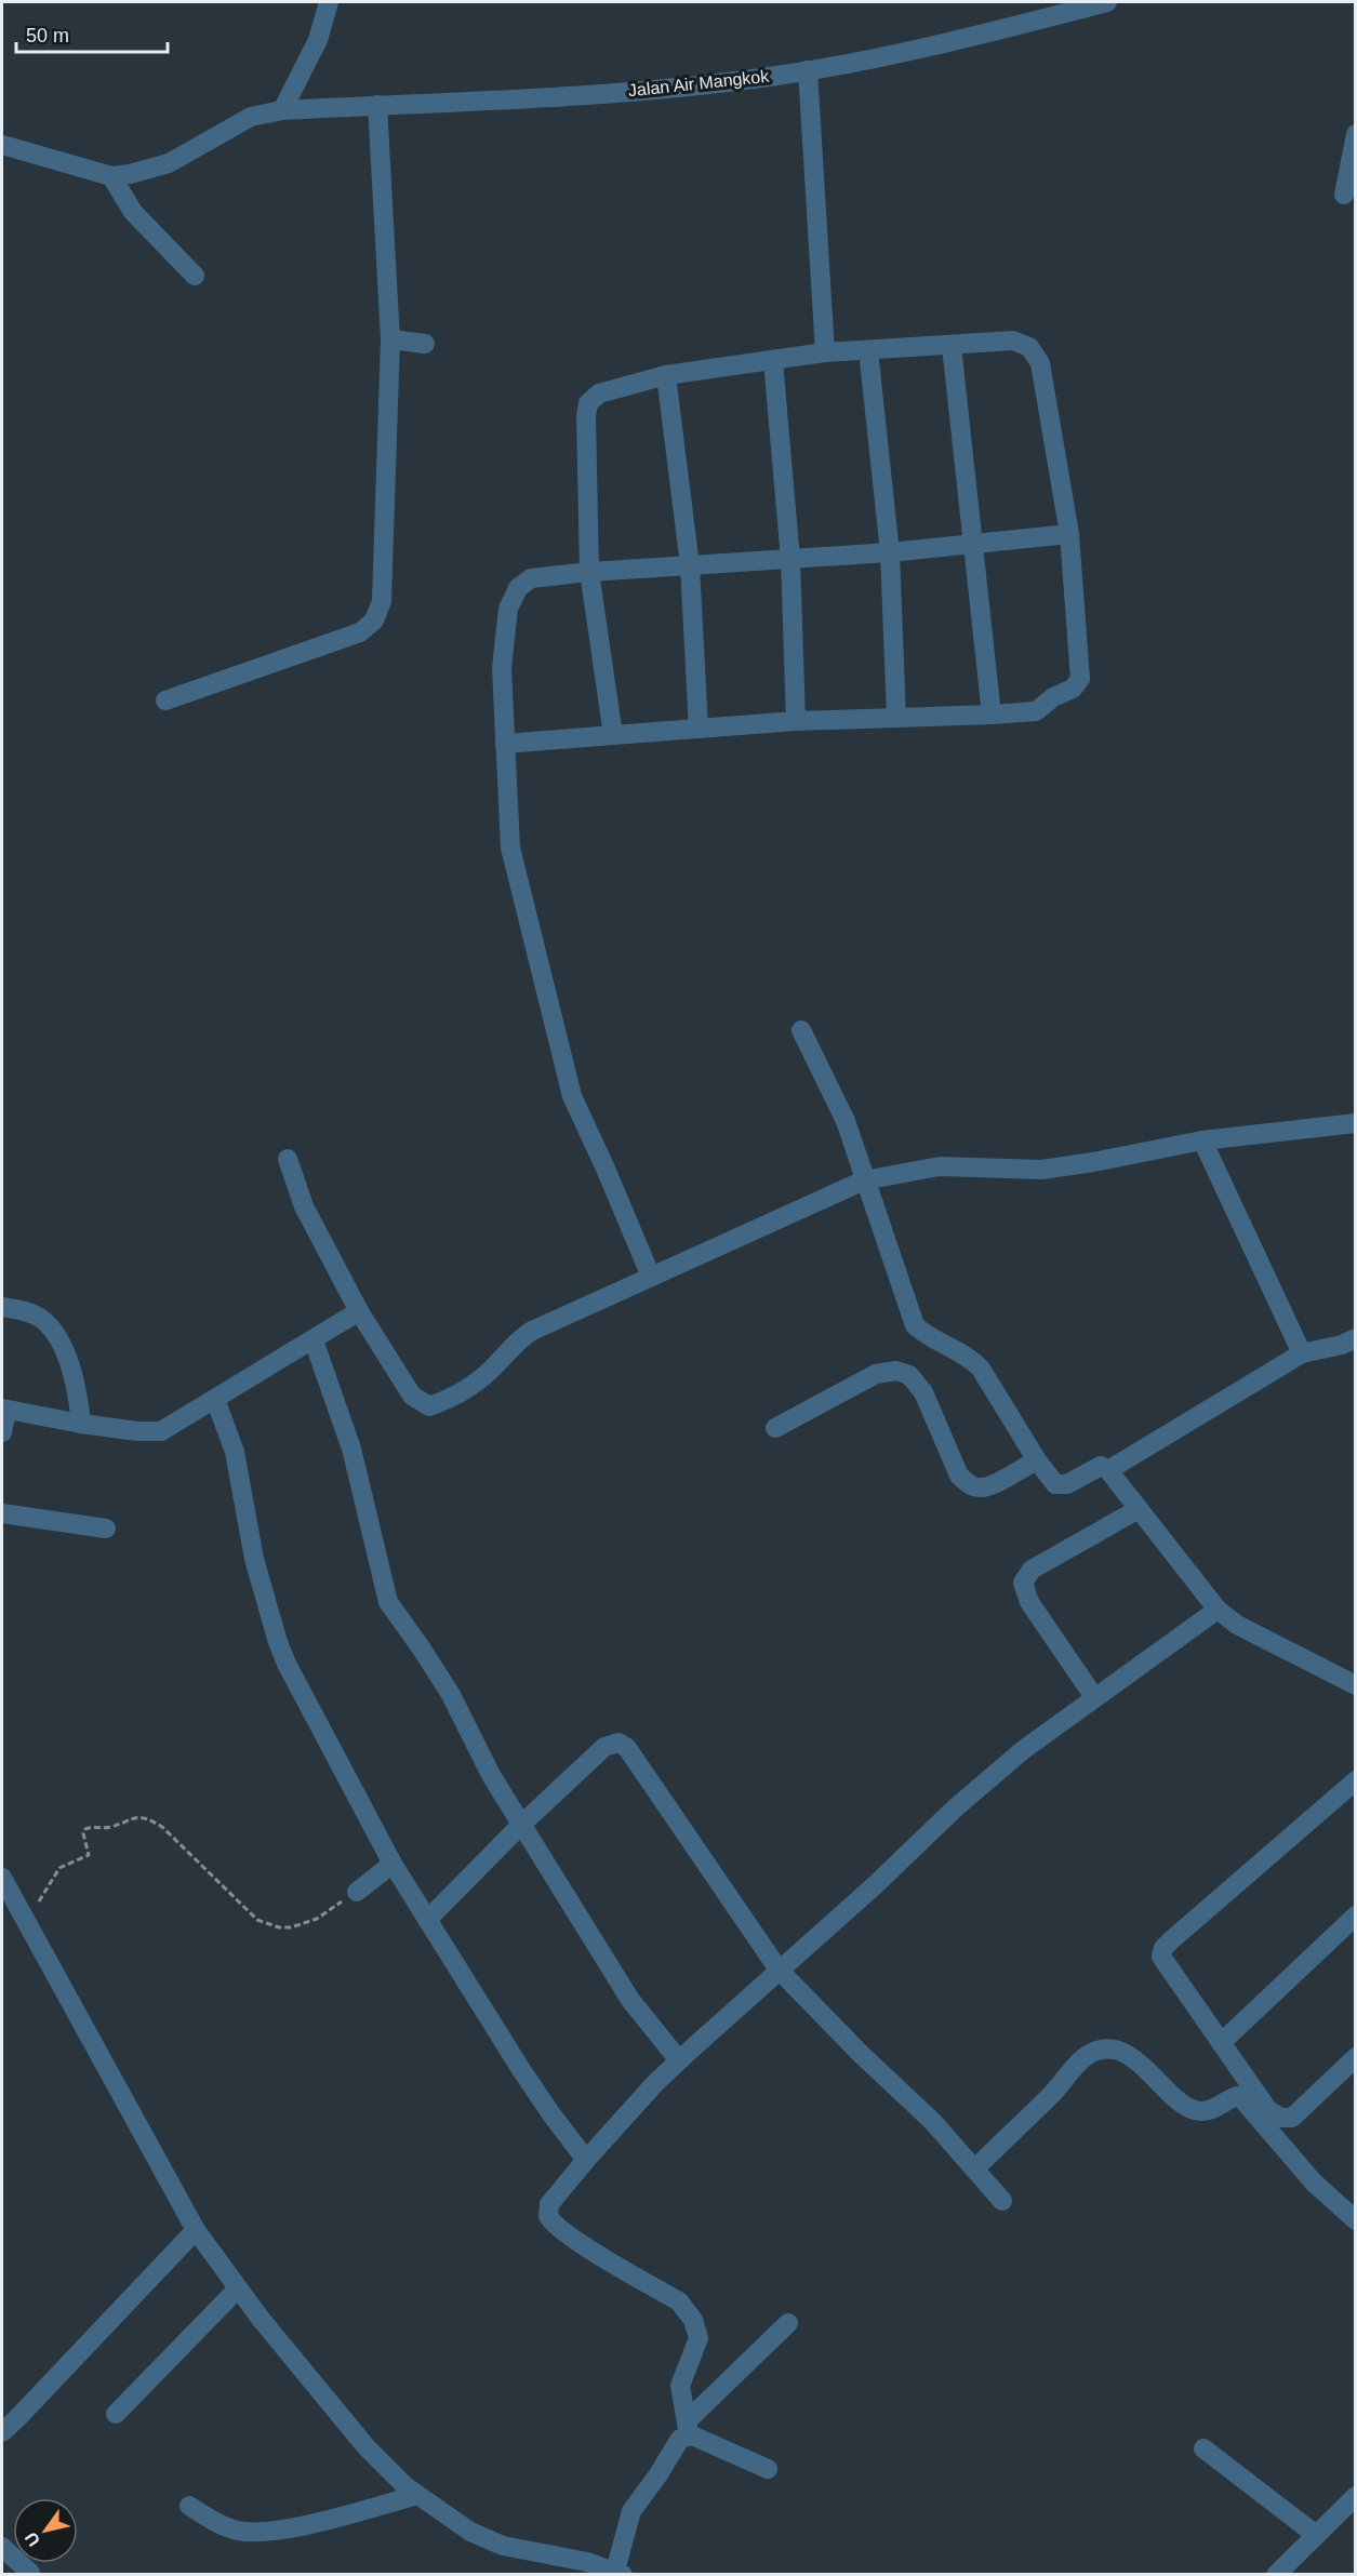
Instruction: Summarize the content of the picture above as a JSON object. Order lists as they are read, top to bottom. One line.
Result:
{"streets":{"street":["Jalan Air Mangkok"]},"scale_bar":"50 m","north":"bottom left"}
